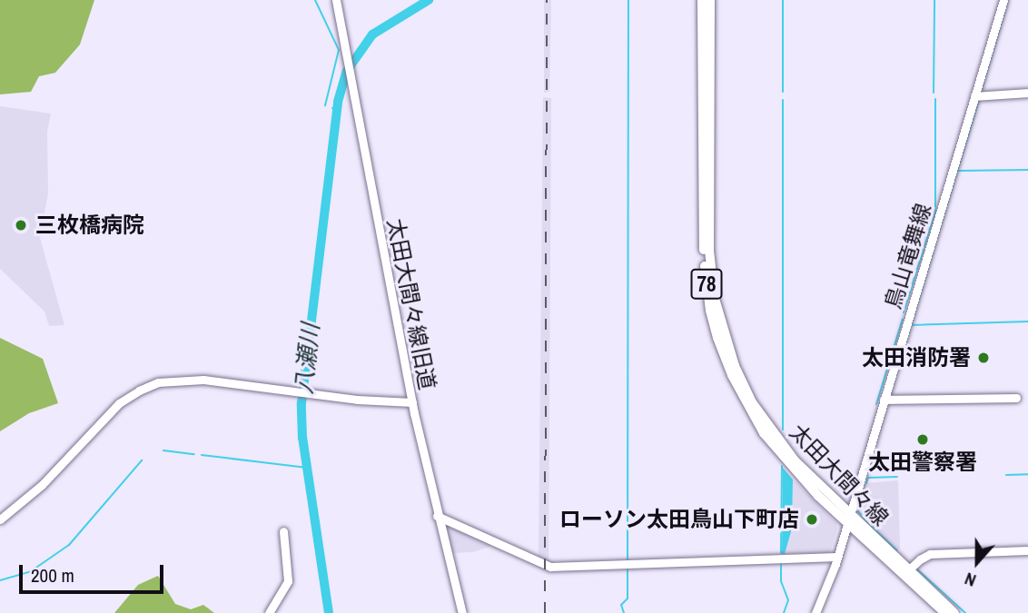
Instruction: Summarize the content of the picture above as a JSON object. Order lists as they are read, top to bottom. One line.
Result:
{"streets":{"main road":["78","太田大間々線"],"street":["鳥山竜舞線","太田大間々線旧道"]},"crossings":[["鳥山竜舞線","太田大間々線"]],"water":["八瀬川"],"places":["三枚橋病院","太田消防署","太田警察署","ローソン太田鳥山下町店"],"scale_bar":"200 m","north":"bottom"}
